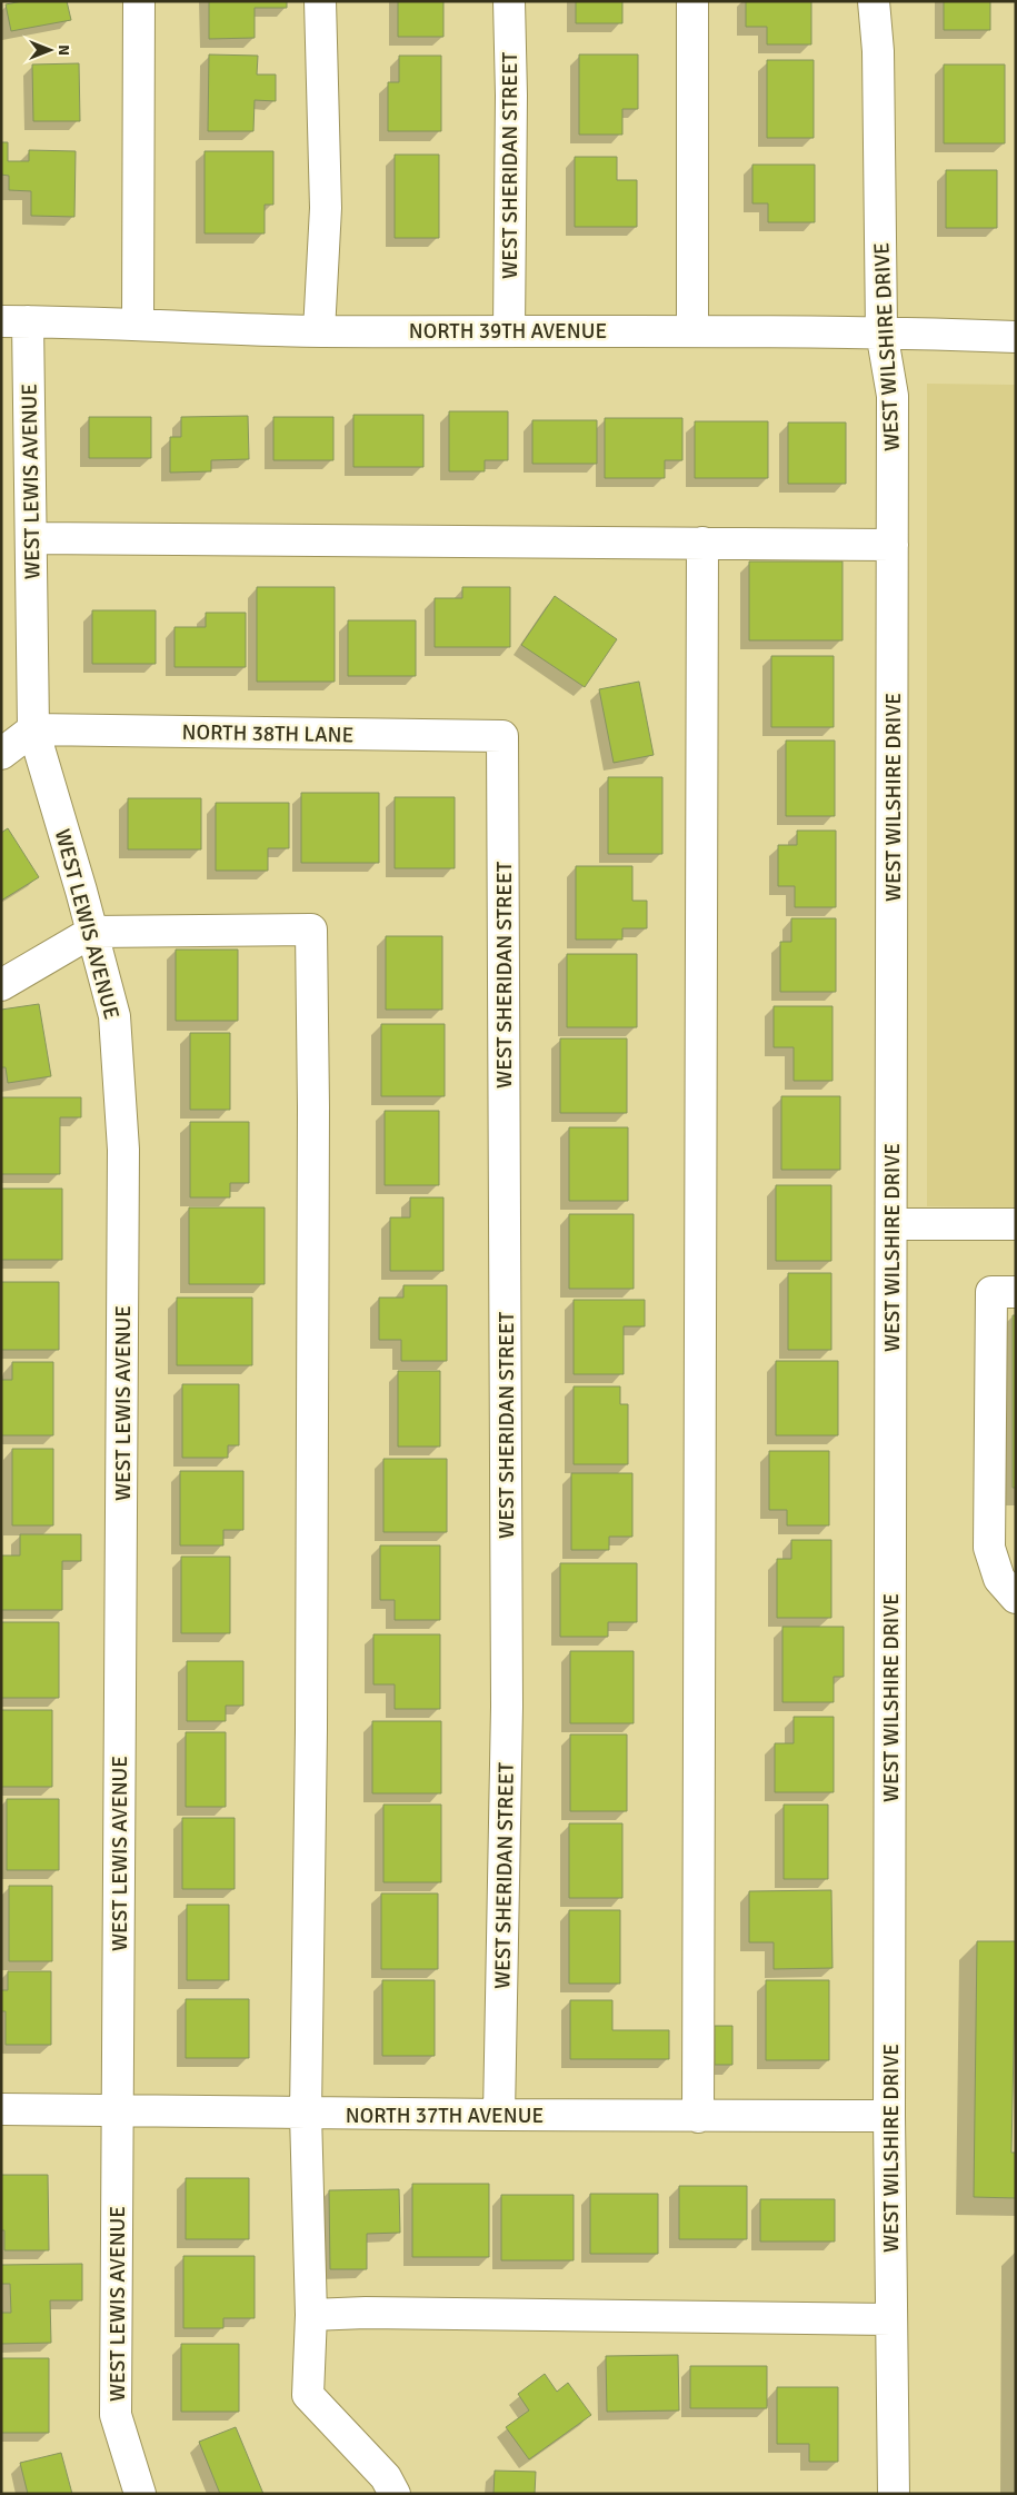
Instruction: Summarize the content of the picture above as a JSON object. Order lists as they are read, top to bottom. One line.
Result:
{"streets":{"street":["WEST SHERIDAN STREET","NORTH 39TH AVENUE","WEST WILSHIRE DRIVE","WEST LEWIS AVENUE","NORTH 38TH LANE","NORTH 37TH AVENUE"]},"crossings":[["WEST SHERIDAN STREET","NORTH 39TH AVENUE"],["WEST SHERIDAN STREET","NORTH 38TH LANE"],["WEST SHERIDAN STREET","NORTH 37TH AVENUE"],["NORTH 39TH AVENUE","WEST WILSHIRE DRIVE"],["NORTH 39TH AVENUE","WEST LEWIS AVENUE"],["WEST WILSHIRE DRIVE","NORTH 37TH AVENUE"],["WEST LEWIS AVENUE","NORTH 38TH LANE"],["WEST LEWIS AVENUE","NORTH 37TH AVENUE"]],"north":"right"}
